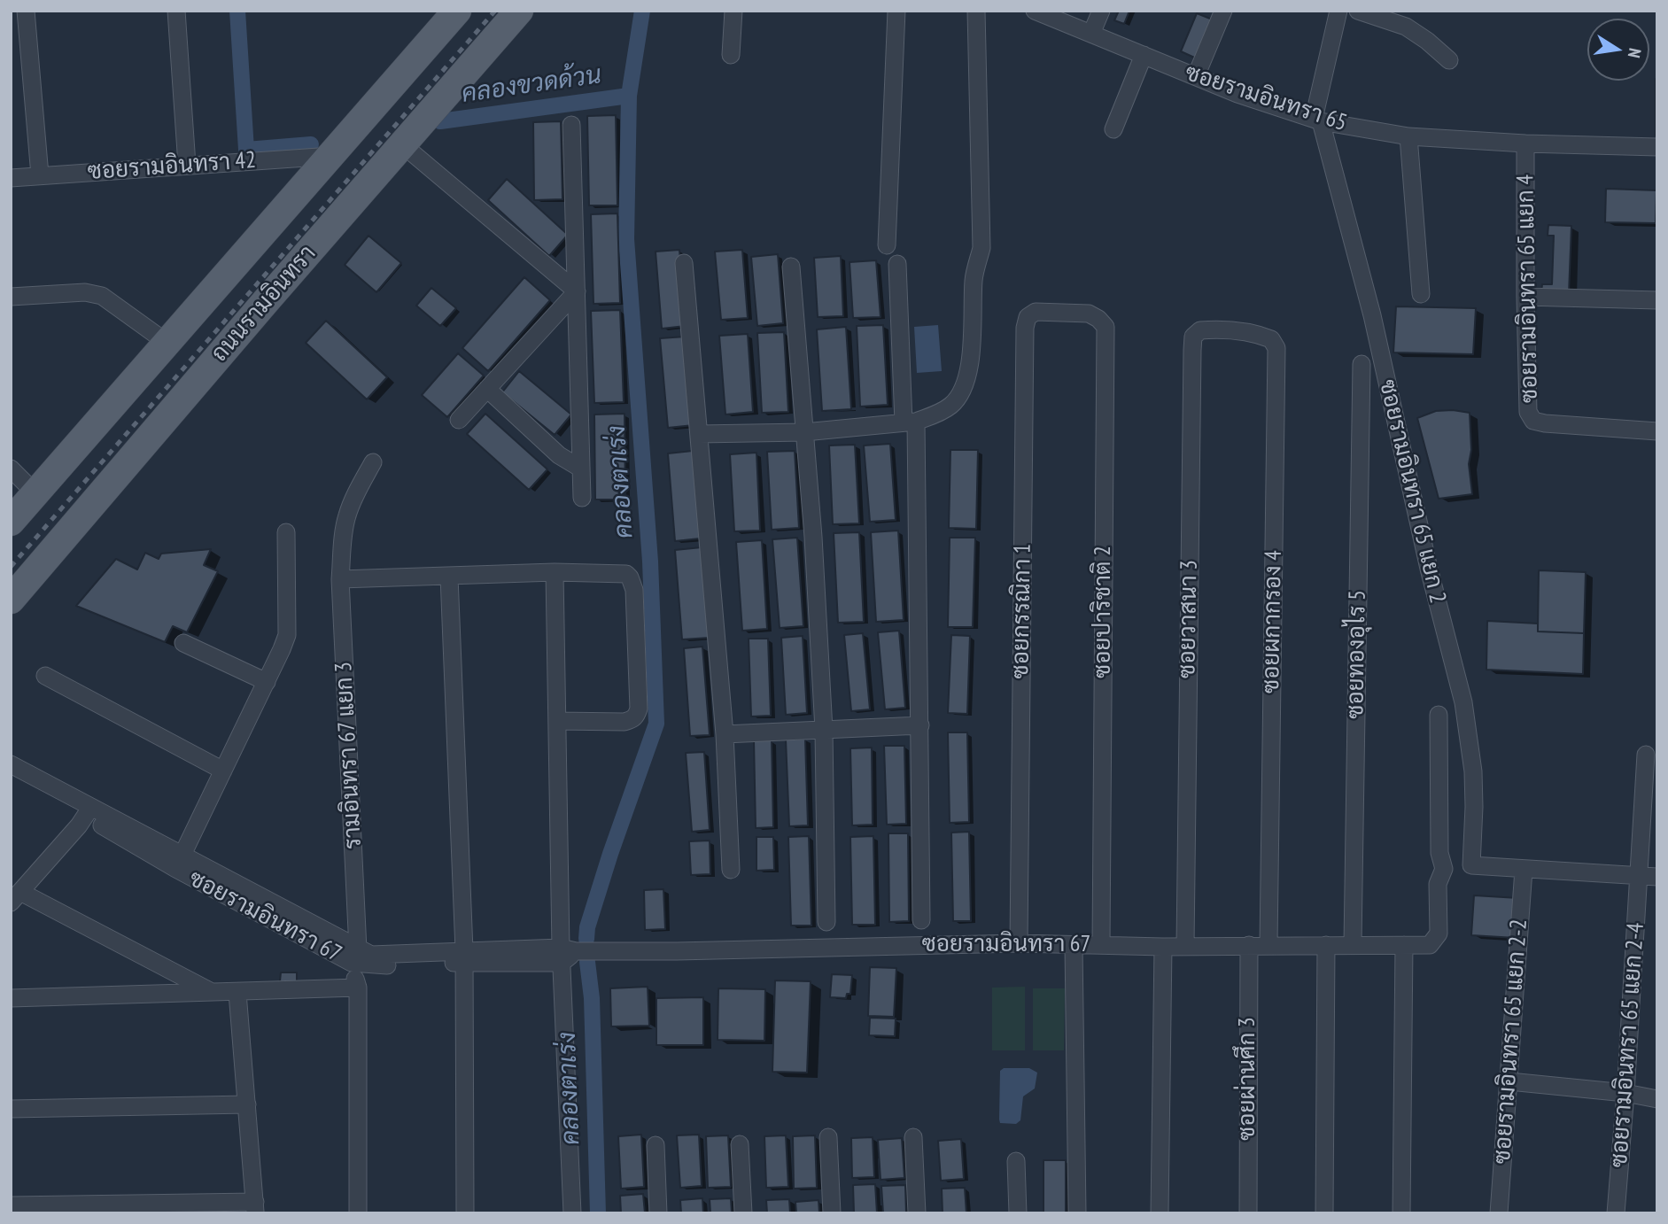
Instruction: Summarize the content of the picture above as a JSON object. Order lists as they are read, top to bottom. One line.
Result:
{"streets":{"main road":["ถนนรามอินทรา"],"street":["ซอยรามอินทรา 65","ซอยรามอินทรา 42","ซอยรามอินทรา 65 แยก 4","ซอยรามอินทรา 65 แยก 2","ซอยกรรณิกา 1","ซอยปาริชาติ 2","ซอยวาสนา 3","ซอยผกากรอง 4","ซอยทองอุไร 5","รามอินทรา 67 แยก 3","ซอยรามอินทรา 67","ซอยรามอินทรา 65 แยก 2-2","ซอยรามอินทรา 65 แยก 2-4","ซอยผ่านศึก 3"]},"crossings":[["ซอยรามอินทรา 65","ซอยรามอินทรา 65 แยก 4"],["ซอยรามอินทรา 65","ซอยรามอินทรา 65 แยก 2"],["ซอยรามอินทรา 42","ถนนรามอินทรา"],["ซอยกรรณิกา 1","ซอยปาริชาติ 2"],["ซอยกรรณิกา 1","ซอยรามอินทรา 67"],["ซอยปาริชาติ 2","ซอยรามอินทรา 67"],["ซอยวาสนา 3","ซอยผกากรอง 4"],["ซอยวาสนา 3","ซอยรามอินทรา 67"],["ซอยผกากรอง 4","ซอยรามอินทรา 67"],["ซอยทองอุไร 5","ซอยรามอินทรา 67"],["รามอินทรา 67 แยก 3","ซอยรามอินทรา 67"],["ซอยรามอินทรา 67","ซอยผ่านศึก 3"]],"water":["คลองขวดด้วน","คลองตาเร่ง"],"north":"right"}
